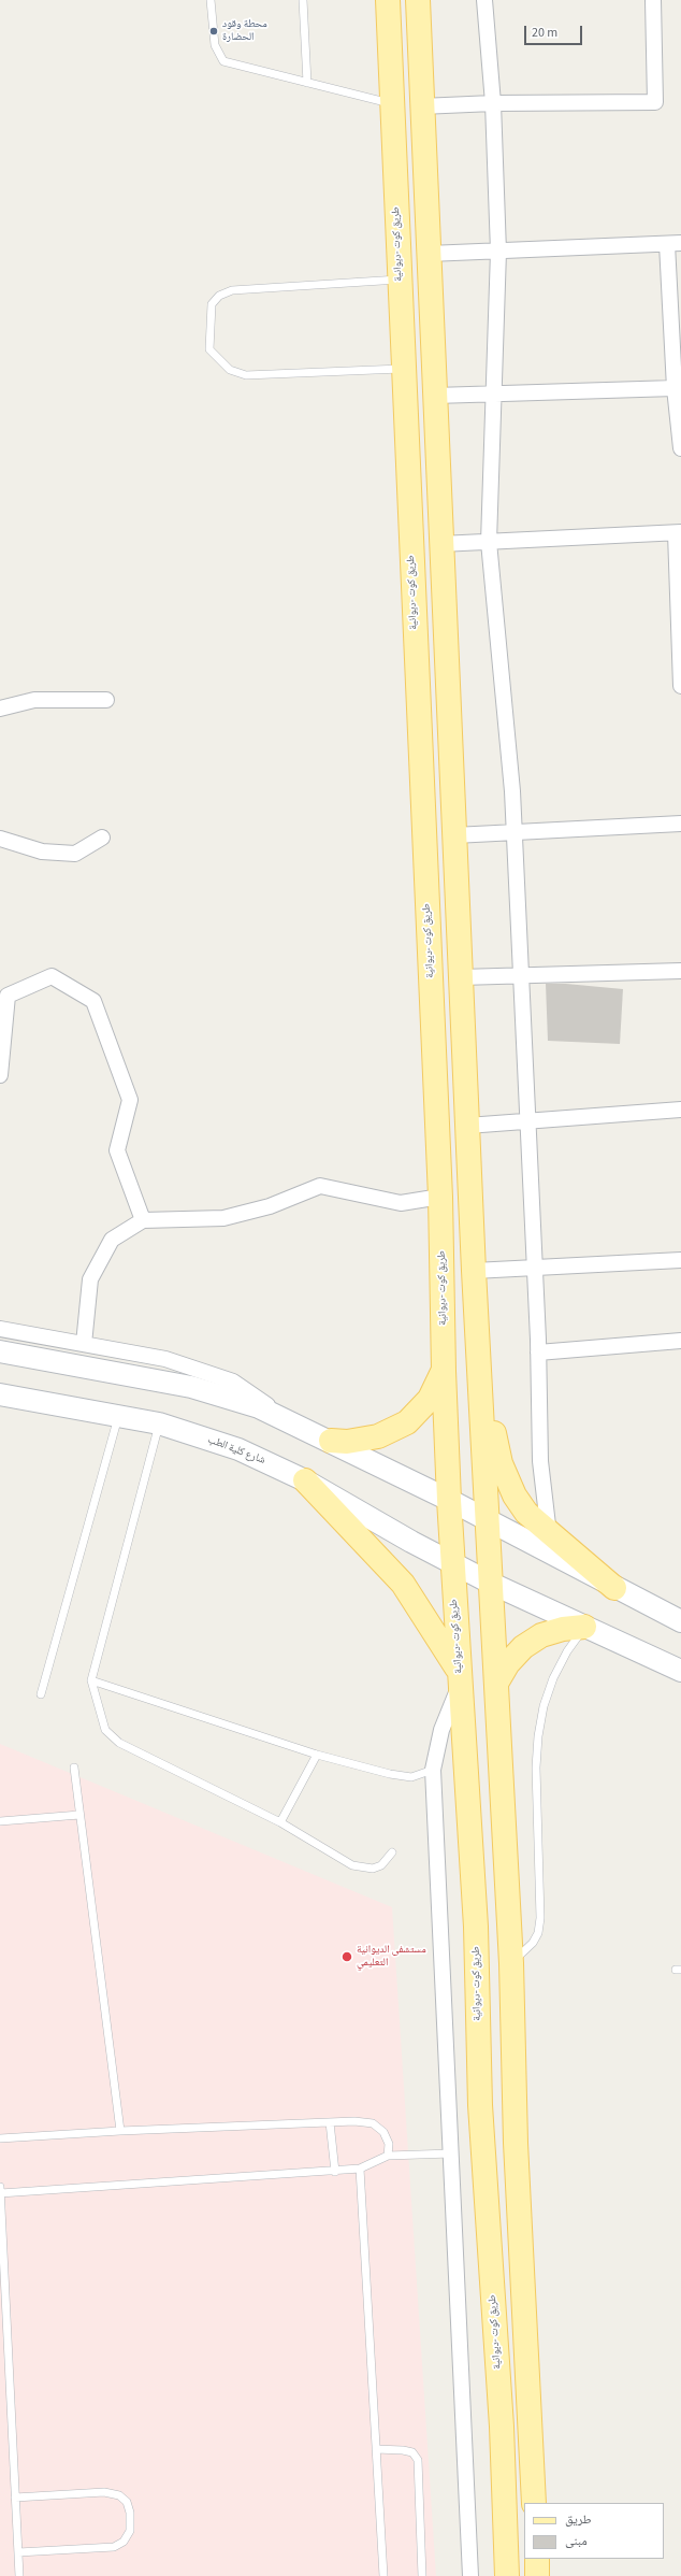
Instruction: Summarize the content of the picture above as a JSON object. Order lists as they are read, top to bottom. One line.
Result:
{"streets":{"main road":["طريق كوت -ديوانية","شارع كلية الطب"]},"crossings":[["طريق كوت -ديوانية","شارع كلية الطب"]],"places":["محطة وقود الحضارة","مستشفى الديوانية التعليمي"],"legend":["طريق","مبنى"],"scale_bar":"20 m"}
